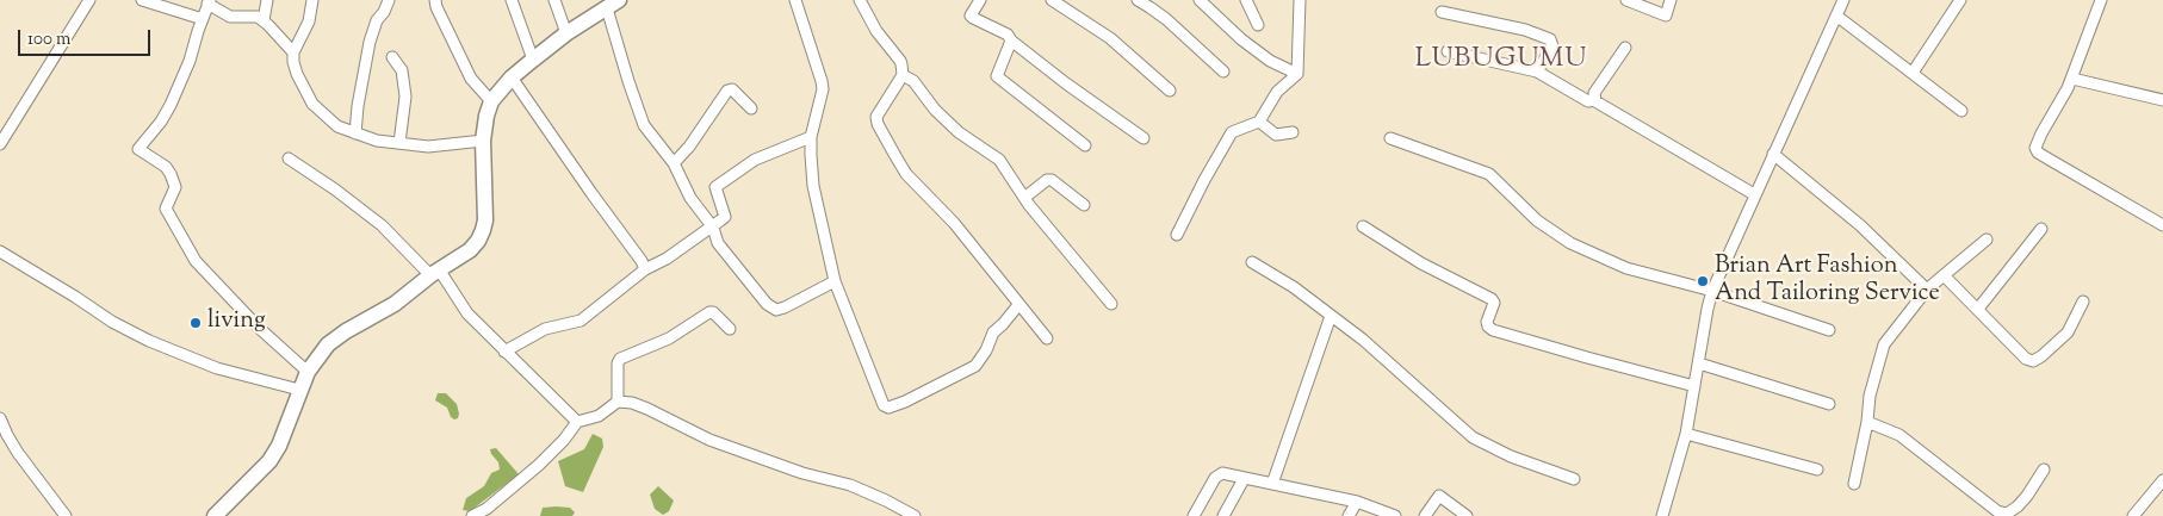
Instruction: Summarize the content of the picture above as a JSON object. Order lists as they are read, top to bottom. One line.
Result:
{"districts":["LUBUGUMU"],"places":["Brian Art Fashion And Tailoring Service","living"],"scale_bar":"100 m"}
